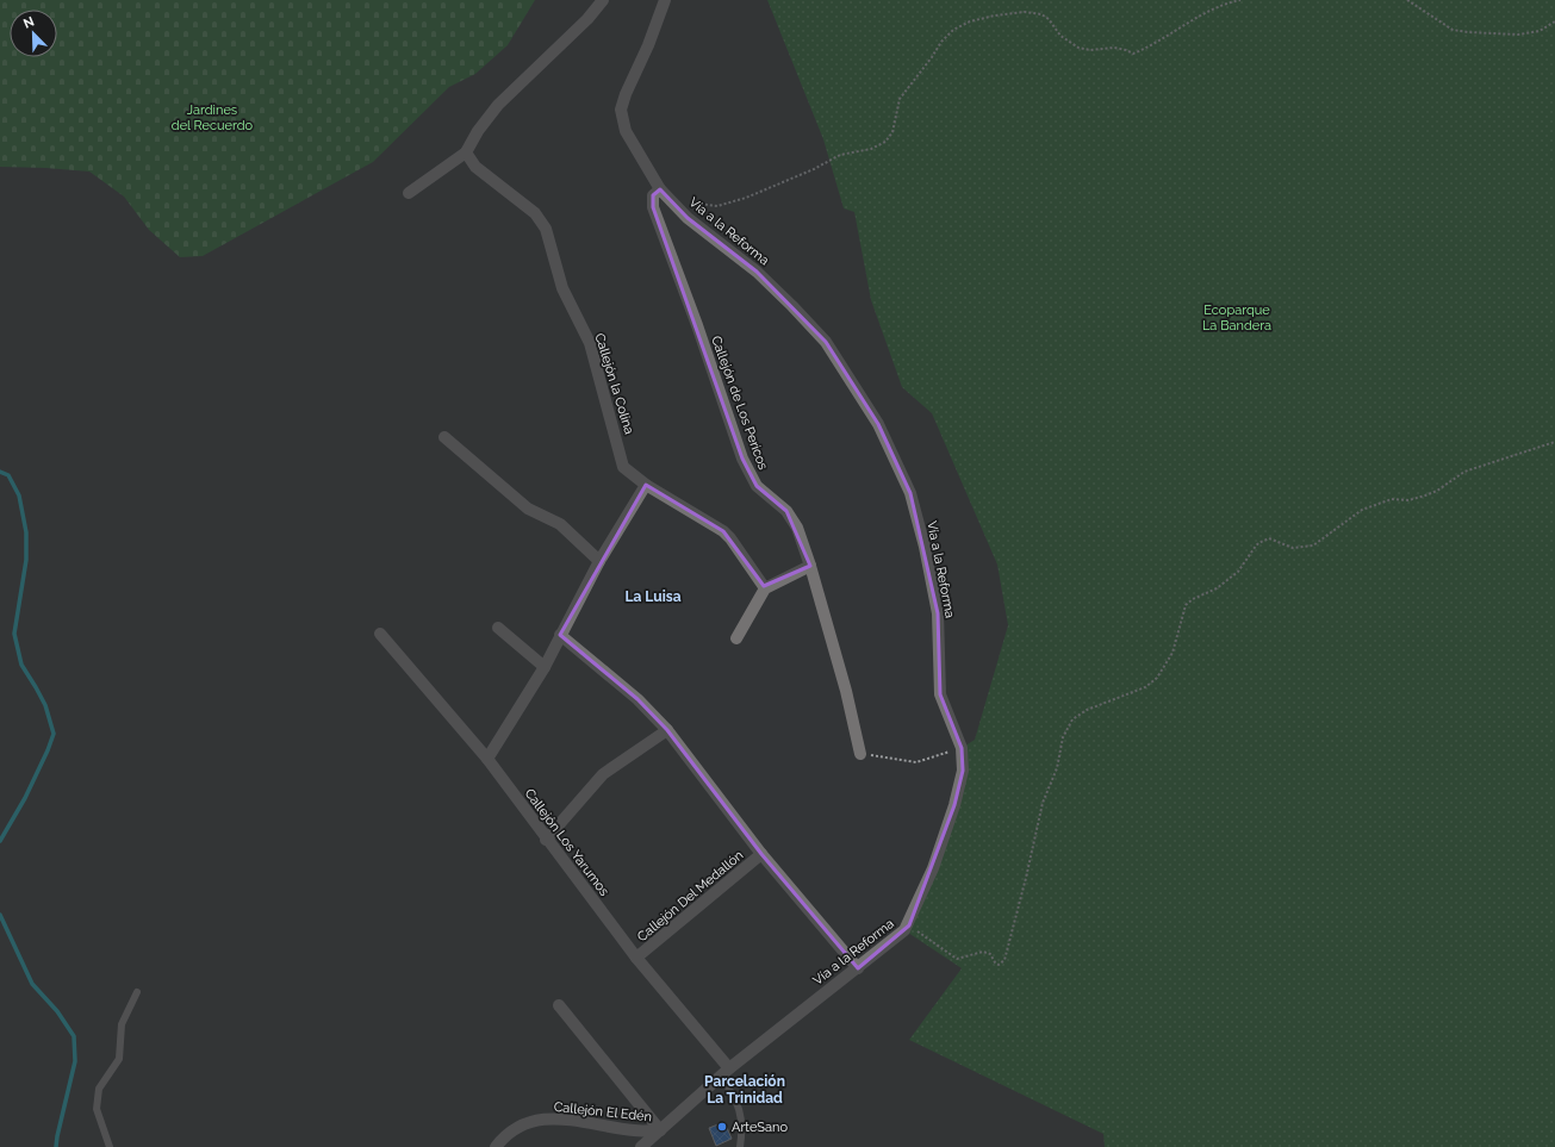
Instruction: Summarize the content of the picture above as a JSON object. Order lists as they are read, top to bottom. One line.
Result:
{"streets":{"street":["Vía a la Reforma","Callejón la Colina","Callejón de Los Pericos","Callejón Los Yarumos","Callejón Del Medallón","Callejón El Edén"]},"crossings":[["Vía a la Reforma","Callejón de Los Pericos"],["Vía a la Reforma","Callejón Los Yarumos"],["Vía a la Reforma","Callejón El Edén"],["Callejón Los Yarumos","Callejón Del Medallón"]],"districts":["La Luisa","Parcelación La Trinidad"],"parks":["Jardines del Recuerdo","Ecoparque La Bandera"],"places":["ArteSano"],"north":"top left"}
